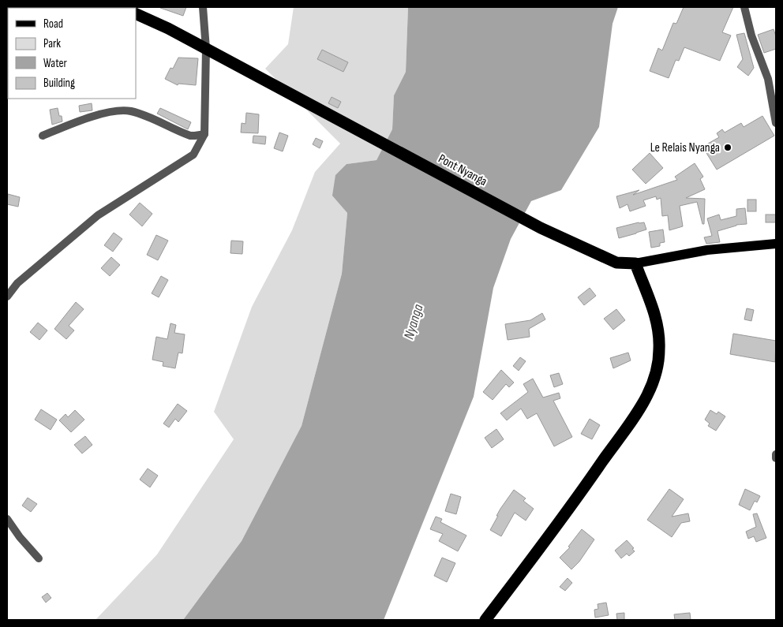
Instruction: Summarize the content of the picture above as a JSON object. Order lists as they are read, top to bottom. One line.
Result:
{"streets":{"highway":["Pont Nyanga"]},"water":["Nyanga"],"places":["Le Relais Nyanga"],"legend":["Road","Park","Water","Building"]}
